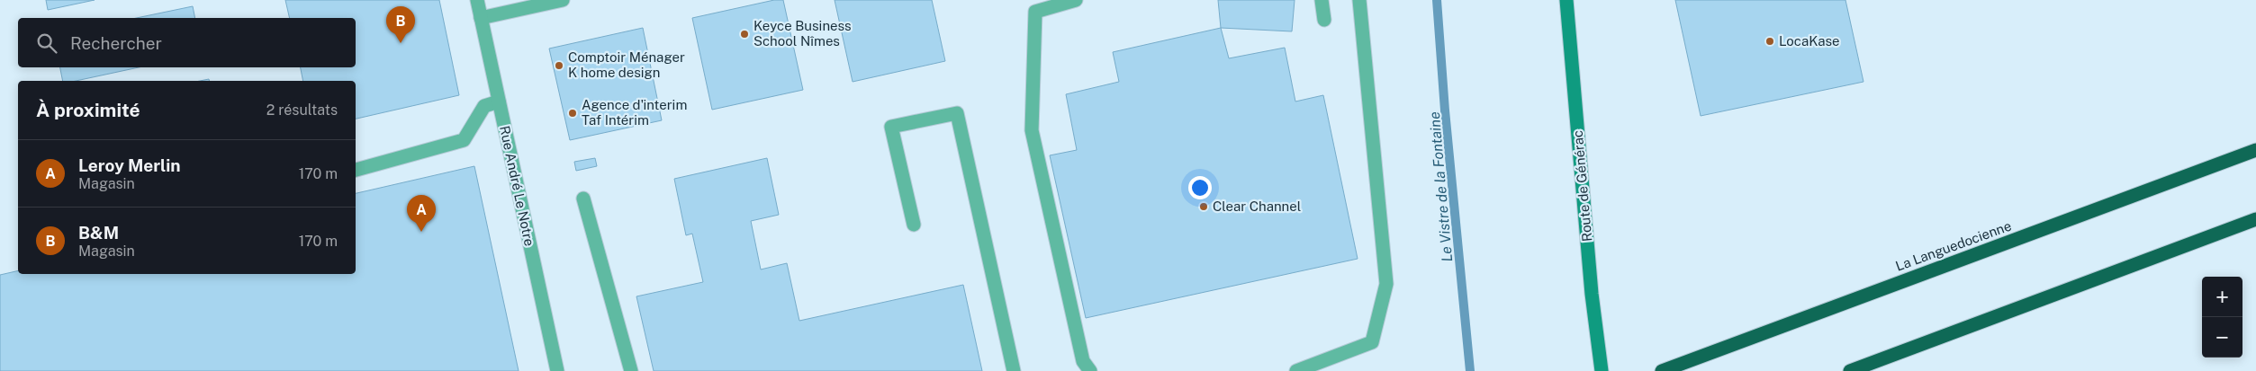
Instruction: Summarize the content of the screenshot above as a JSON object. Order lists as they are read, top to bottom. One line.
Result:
{"streets":{"highway":["La Languedocienne"],"main road":["Route de Générac"],"street":["Rue André Le Notre"]},"water":["Le Vistre de la Fontaine"],"places":["Keyce Business School Nîmes","LocaKase","Comptoir Ménager K home design","Agence d'interim Taf Intérim","Clear Channel"],"page":{"pins":["B","A"],"search":"Rechercher","heading":["À proximité","2 résultats"],"list":[{"mark":"A","name":"Leroy Merlin","note":"Magasin","value":"170 m"},{"mark":"B","name":"B&M","note":"Magasin","value":"170 m"}],"map_buttons":["+","−"]}}
